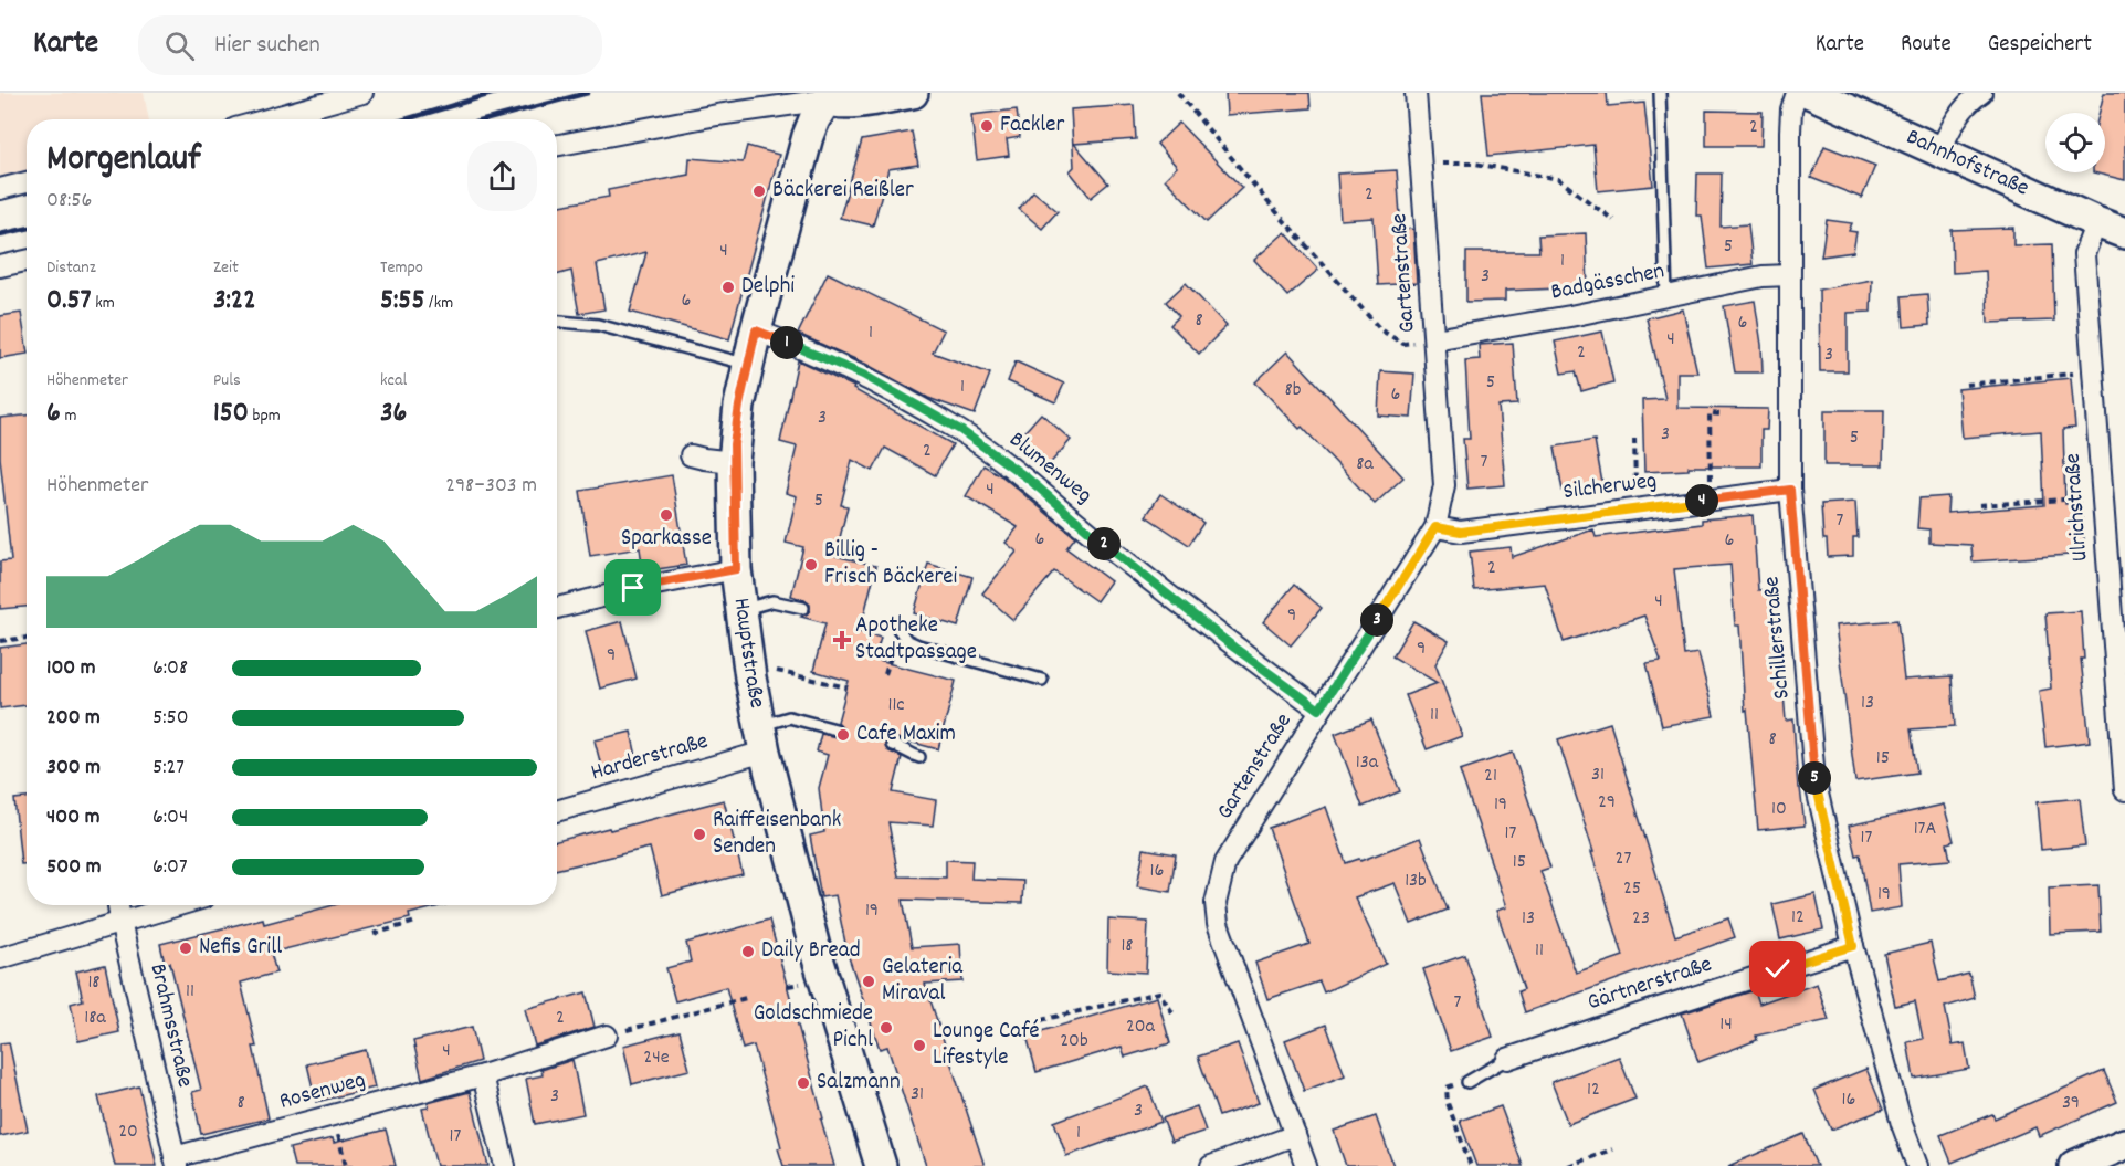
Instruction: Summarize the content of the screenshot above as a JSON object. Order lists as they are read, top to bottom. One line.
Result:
{"streets":{"street":["Bahnhofstraße","Gartenstraße","Badgässchen","Blumenweg","Silcherweg","Ulrichstraße","Schillerstraße","Hauptstraße","Harderstraße","Gärtnerstraße","Brahmsstraße","Rosenweg"]},"crossings":[["Bahnhofstraße","Ulrichstraße"],["Gartenstraße","Badgässchen"],["Gartenstraße","Blumenweg"],["Gartenstraße","Silcherweg"],["Badgässchen","Schillerstraße"],["Blumenweg","Hauptstraße"],["Silcherweg","Schillerstraße"],["Schillerstraße","Gärtnerstraße"],["Hauptstraße","Harderstraße"],["Brahmsstraße","Rosenweg"]],"places":{"other":["Fackler","Bäckerei Reißler","Delphi","Sparkasse","Billig - Frisch Bäckerei","Cafe Maxim","Raiffeisenbank Senden","Nefis Grill","Daily Bread","Gelateria Miraval","Goldschmiede Pichl","Lounge Café Lifestyle","Salzmann"],"health":["Apotheke Stadtpassage"]},"house_numbers":["2","2","5","4","1","3","6","8","6","1","4","2","3","5","1","8b","6","3","3","5","2","7","8a","4","5","7","6","6","2","4","9","9","9","13","11c","11","8","15","13a","31","21","29","19","10","17A","17","17","27","15","16","13b","25","19","19","12","13","23","18","11","18","11","7","18a","2","14","20a","20b","4","24e","12","31","3","16","8","39","3","20","1","17"],"page":{"header":"Karte","search":"Hier suchen","nav":["Karte","Route","Gespeichert"],"heading":["Morgenlauf","08:56"],"stats":[["Distanz","0.57 km"],["Zeit","3:22"],["Tempo","5:55 /km"],["Höhenmeter","6 m"],["Puls","150 bpm"],["kcal","36"]],"pins":["1","4","2","3","5"],"chart":["Höhenmeter","298–303 m"],"list":[{"name":"100 m","note":"6:08"},{"name":"200 m","note":"5:50"},{"name":"300 m","note":"5:27"},{"name":"400 m","note":"6:04"},{"name":"500 m","note":"6:07"}]}}
